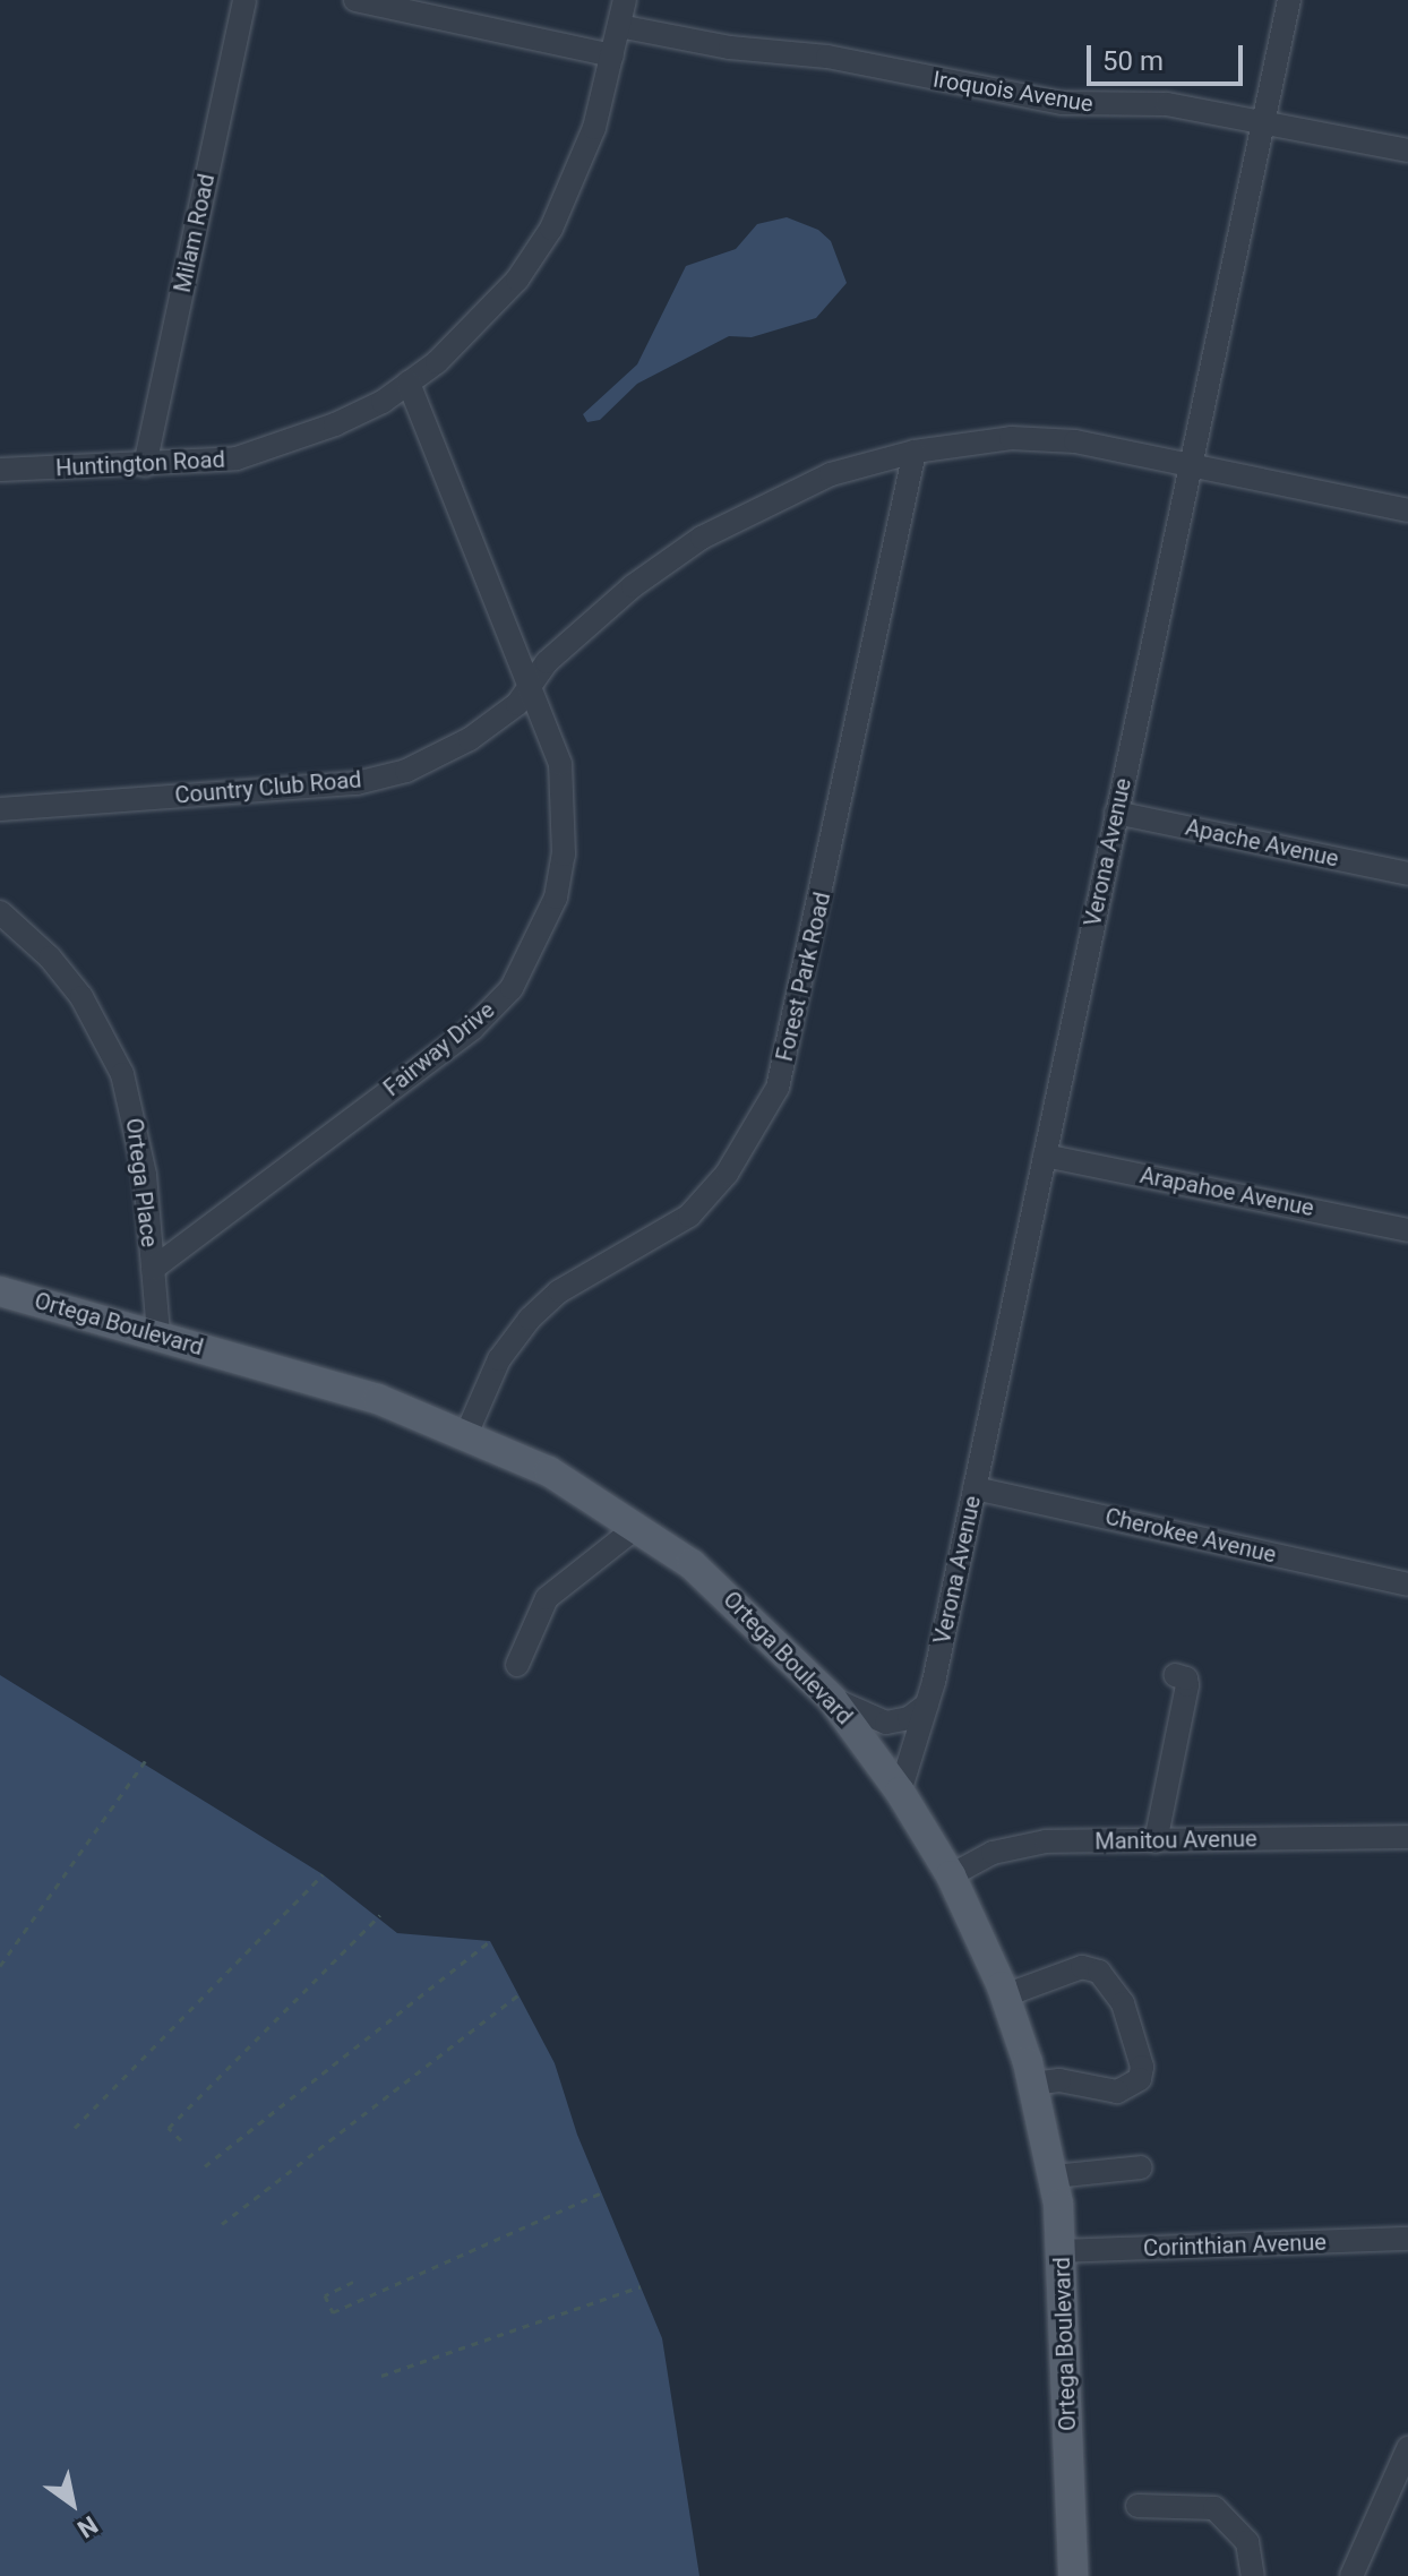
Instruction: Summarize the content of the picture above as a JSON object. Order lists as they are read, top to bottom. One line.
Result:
{"streets":{"main road":["Ortega Boulevard"],"street":["Iroquois Avenue","Milam Road","Huntington Road","Country Club Road","Apache Avenue","Verona Avenue","Forest Park Road","Fairway Drive","Ortega Place","Arapahoe Avenue","Cherokee Avenue","Manitou Avenue","Corinthian Avenue"]},"crossings":[["Iroquois Avenue","Huntington Road"],["Iroquois Avenue","Verona Avenue"],["Milam Road","Huntington Road"],["Huntington Road","Fairway Drive"],["Country Club Road","Verona Avenue"],["Country Club Road","Forest Park Road"],["Country Club Road","Fairway Drive"],["Apache Avenue","Verona Avenue"],["Verona Avenue","Arapahoe Avenue"],["Verona Avenue","Ortega Boulevard"],["Verona Avenue","Cherokee Avenue"],["Forest Park Road","Ortega Boulevard"],["Fairway Drive","Ortega Place"],["Ortega Place","Ortega Boulevard"],["Ortega Boulevard","Manitou Avenue"],["Ortega Boulevard","Corinthian Avenue"]],"scale_bar":"50 m","north":"bottom right"}
